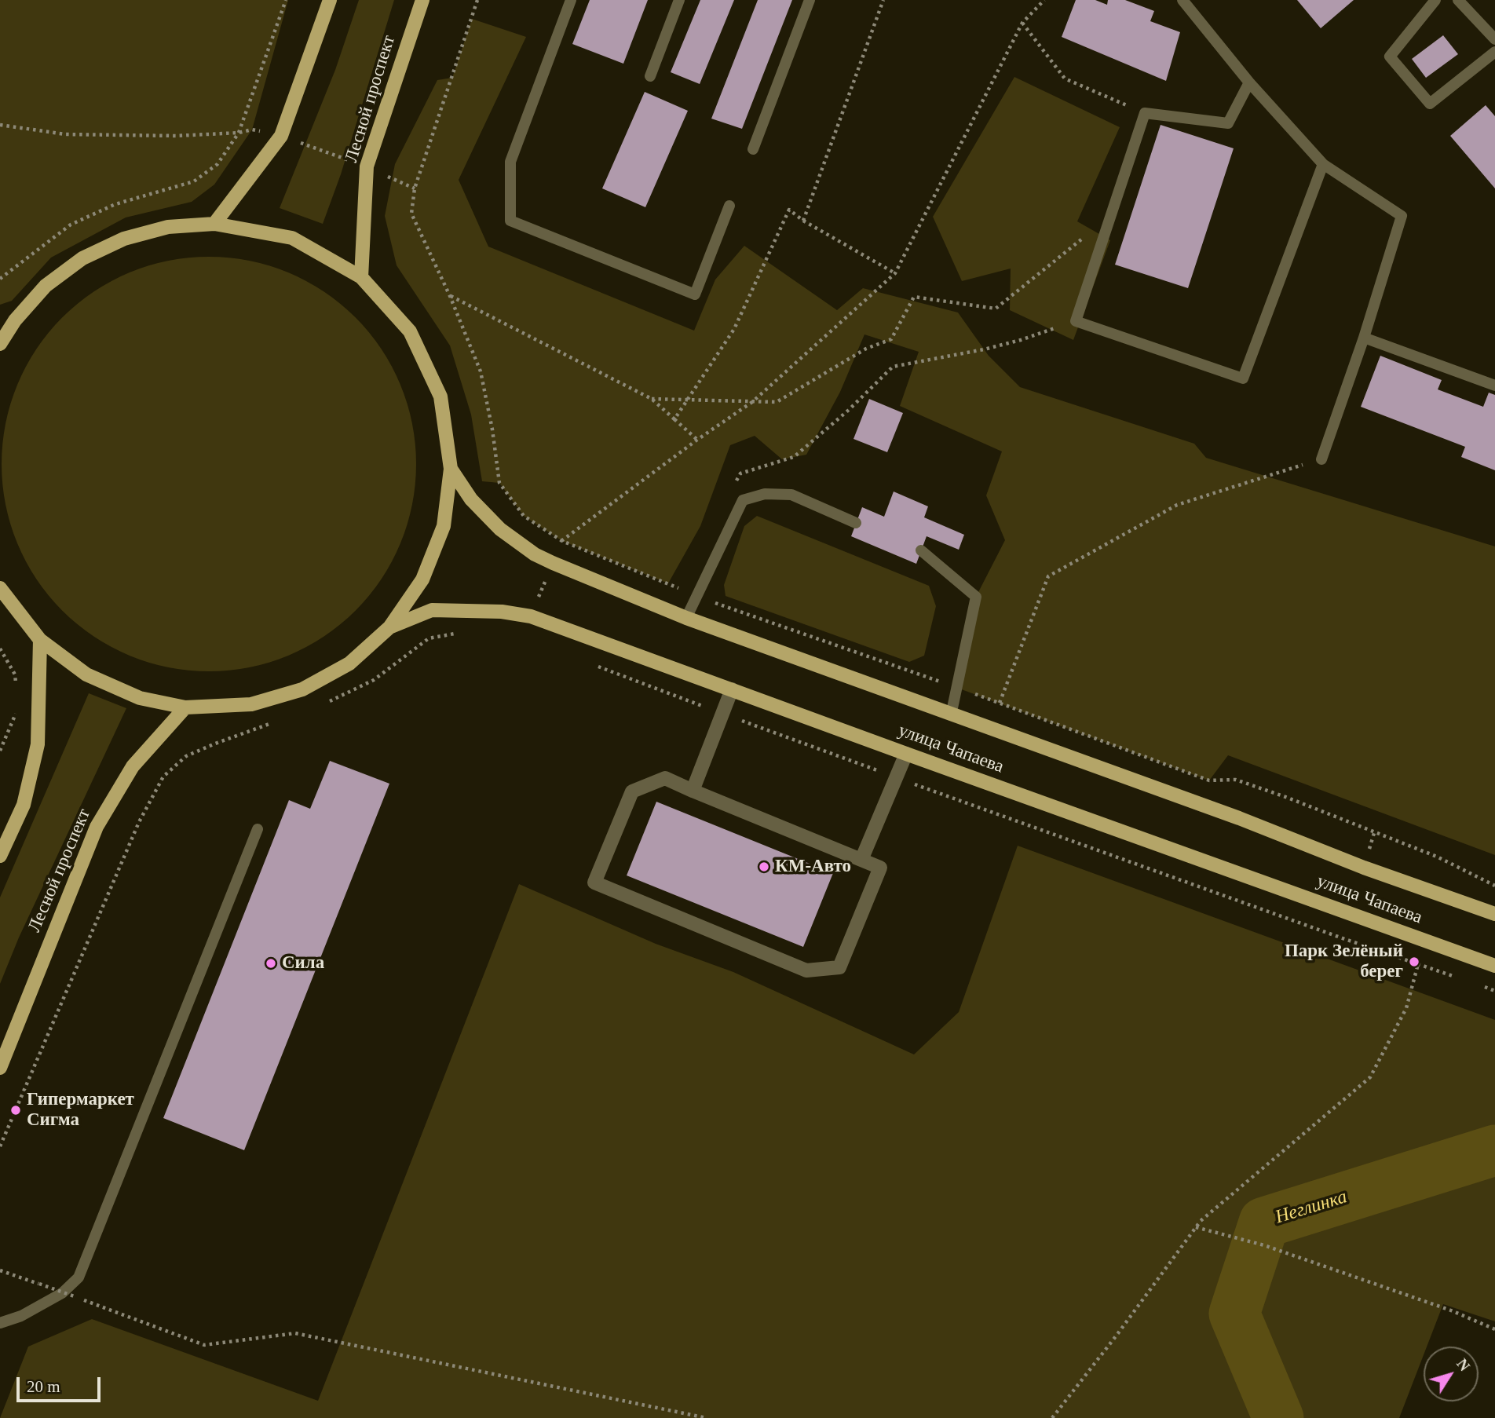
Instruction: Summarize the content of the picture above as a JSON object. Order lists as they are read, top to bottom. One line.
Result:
{"streets":{"main road":["Лесной проспект","улица Чапаева"]},"water":["Неглинка"],"places":["КМ-Авто","Парк Зелёный берег","Сила","Гипермаркет Сигма"],"scale_bar":"20 m","north":"top right"}
